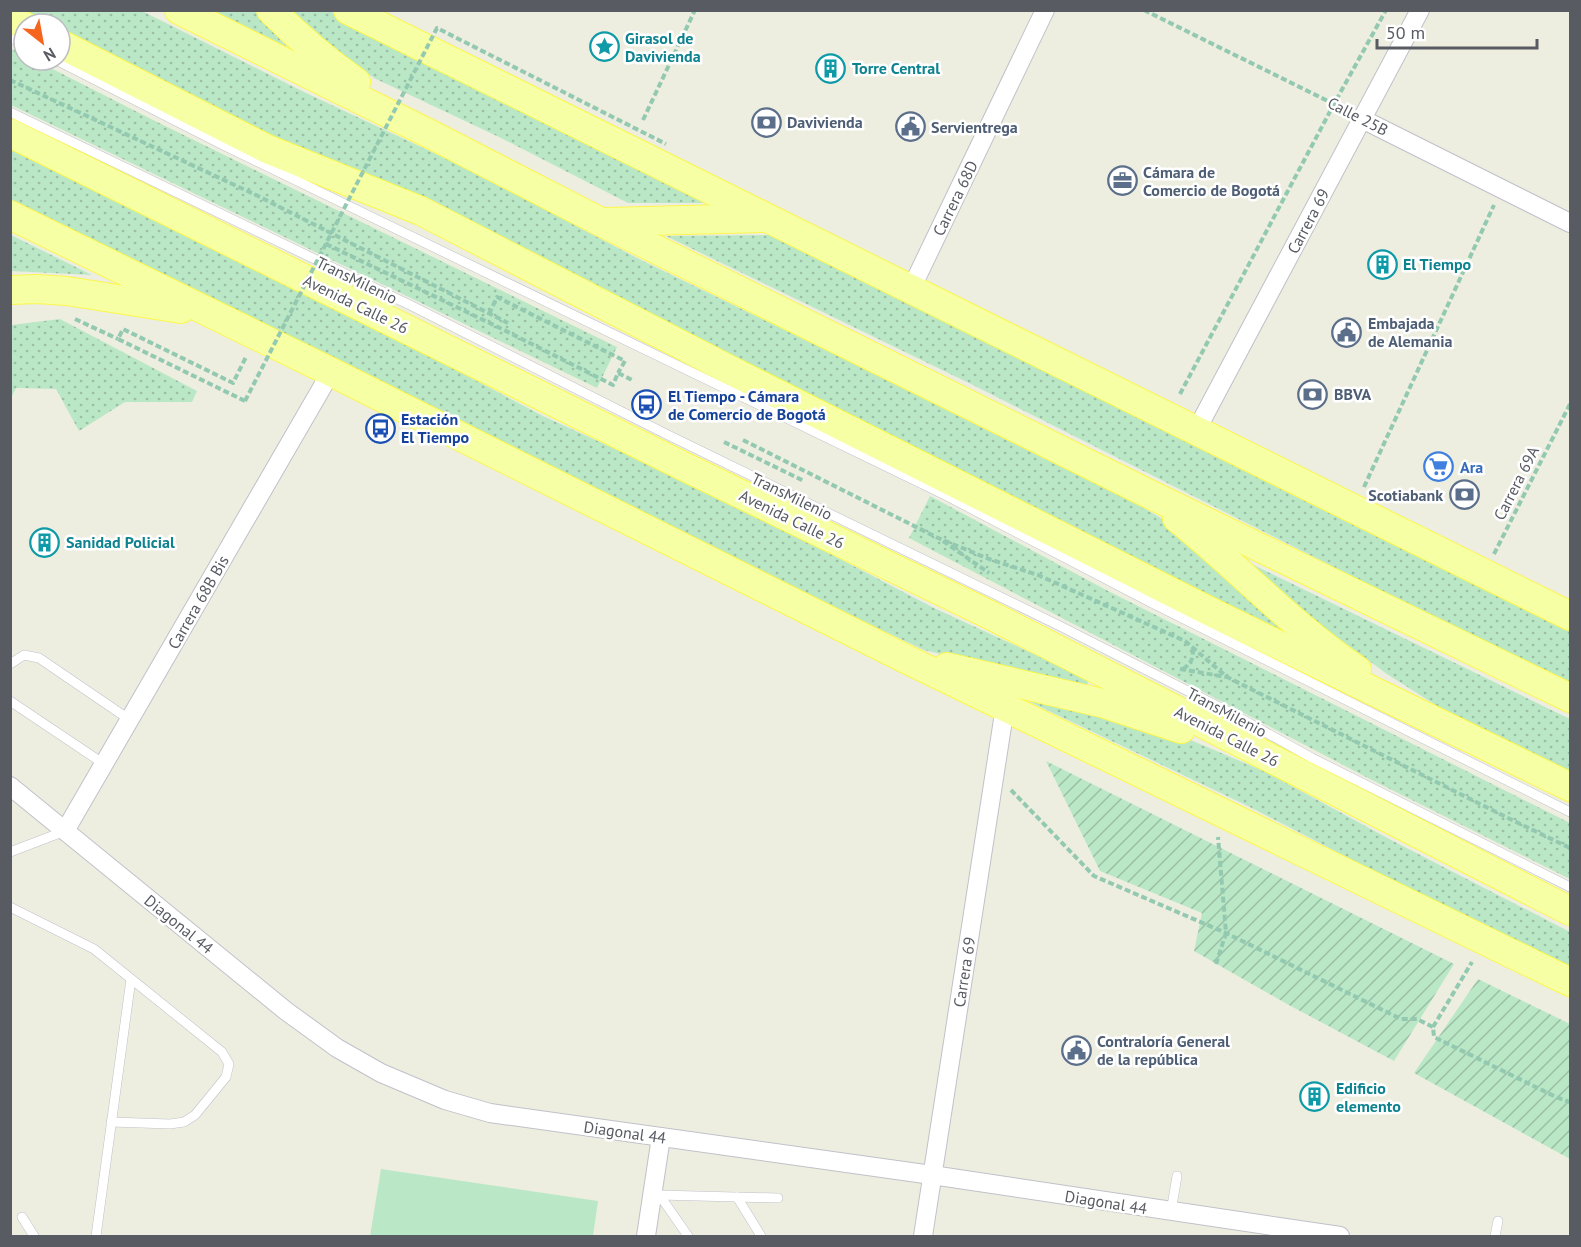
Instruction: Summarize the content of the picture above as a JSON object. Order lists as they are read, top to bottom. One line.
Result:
{"streets":{"main road":["Avenida Calle 26"],"street":["Calle 25B","Carrera 68D","Carrera 69","Carrera 68B Bis","Diagonal 44"],"lane":["TransMilenio"],"path":["Carrera 69A"]},"crossings":[["Calle 25B","Carrera 69"],["Carrera 69","Diagonal 44"],["Carrera 68B Bis","Diagonal 44"]],"places":{"place":["Girasol de Davivienda"],"building":["Torre Central","El Tiempo","Sanidad Policial","Edificio elemento"],"bank":["Davivienda","BBVA","Scotiabank"],"public building":["Servientrega","Embajada de Alemania","Contraloría General de la república"],"office":["Cámara de Comercio de Bogotá"],"bus stop":["El Tiempo - Cámara de Comercio de Bogotá","Estación El Tiempo"],"supermarket":["Ara"]},"scale_bar":"50 m","north":"bottom right"}
